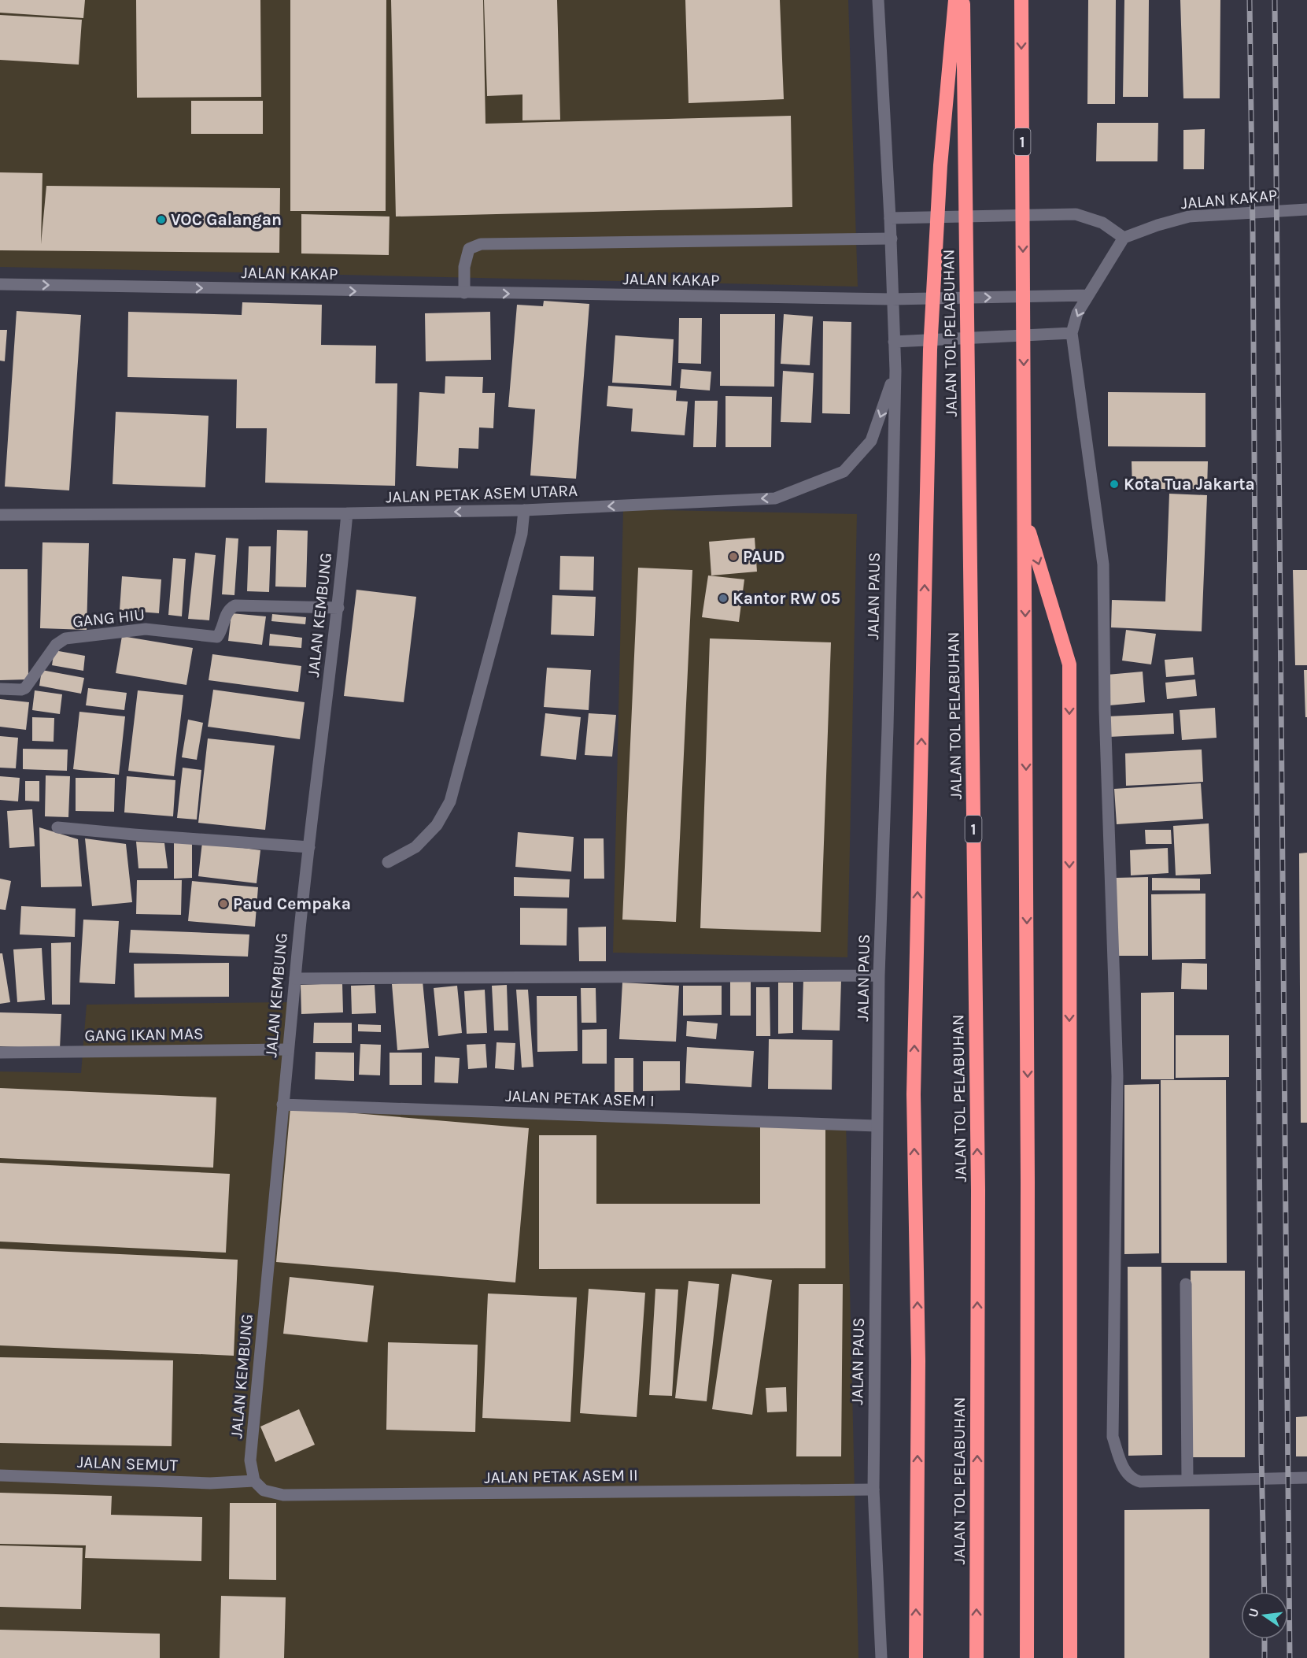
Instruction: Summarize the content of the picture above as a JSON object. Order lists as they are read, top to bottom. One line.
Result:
{"streets":{"highway":["1","JALAN TOL PELABUHAN"],"street":["JALAN KAKAP","JALAN PETAK ASEM UTARA","JALAN PAUS","JALAN KEMBUNG","GANG HIU","GANG IKAN MAS","JALAN PETAK ASEM I","JALAN SEMUT","JALAN PETAK ASEM II"]},"crossings":[["JALAN KAKAP","JALAN PAUS"],["JALAN PETAK ASEM UTARA","JALAN PAUS"],["JALAN PETAK ASEM UTARA","JALAN KEMBUNG"],["JALAN PAUS","JALAN PETAK ASEM I"],["JALAN PAUS","JALAN PETAK ASEM II"],["JALAN KEMBUNG","GANG HIU"],["JALAN KEMBUNG","GANG IKAN MAS"],["JALAN KEMBUNG","JALAN PETAK ASEM I"],["JALAN KEMBUNG","JALAN SEMUT"],["JALAN KEMBUNG","JALAN PETAK ASEM II"],["JALAN SEMUT","JALAN PETAK ASEM II"]],"one_way":["JALAN PETAK ASEM UTARA"],"places":["VOC Galangan","Kota Tua Jakarta","PAUD","Kantor RW 05","Paud Cempaka"],"north":"left"}
